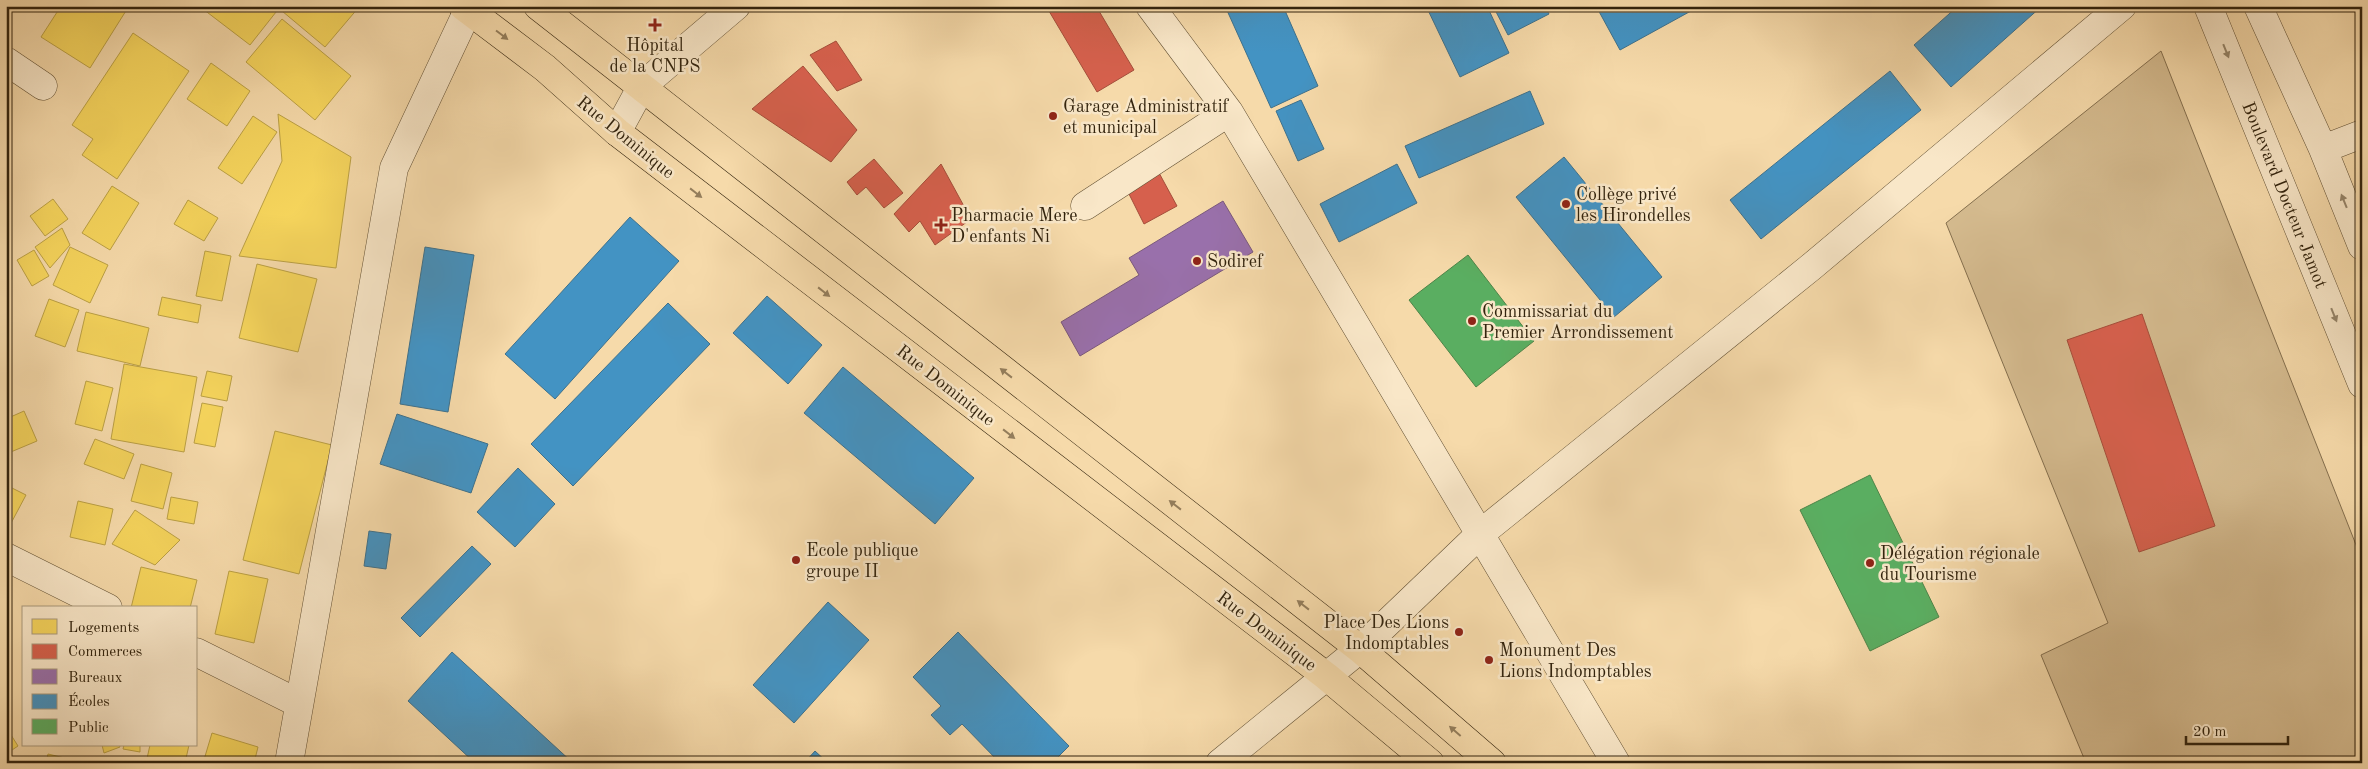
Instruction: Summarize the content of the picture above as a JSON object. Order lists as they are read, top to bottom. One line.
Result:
{"streets":{"main road":["Rue Dominique"],"street":["Boulevard Docteur Jamot"]},"places":{"health":["Hôpital de la CNPS","Pharmacie Mere D'enfants Ni"],"other":["Garage Administratif et municipal","Collège privé les Hirondelles","Sodiref","Commissariat du Premier Arrondissement","Ecole publique groupe II","Délégation régionale du Tourisme","Place Des Lions Indomptables","Monument Des Lions Indomptables"]},"legend":["Logements","Commerces","Bureaux","Écoles","Public"],"scale_bar":"20 m"}
